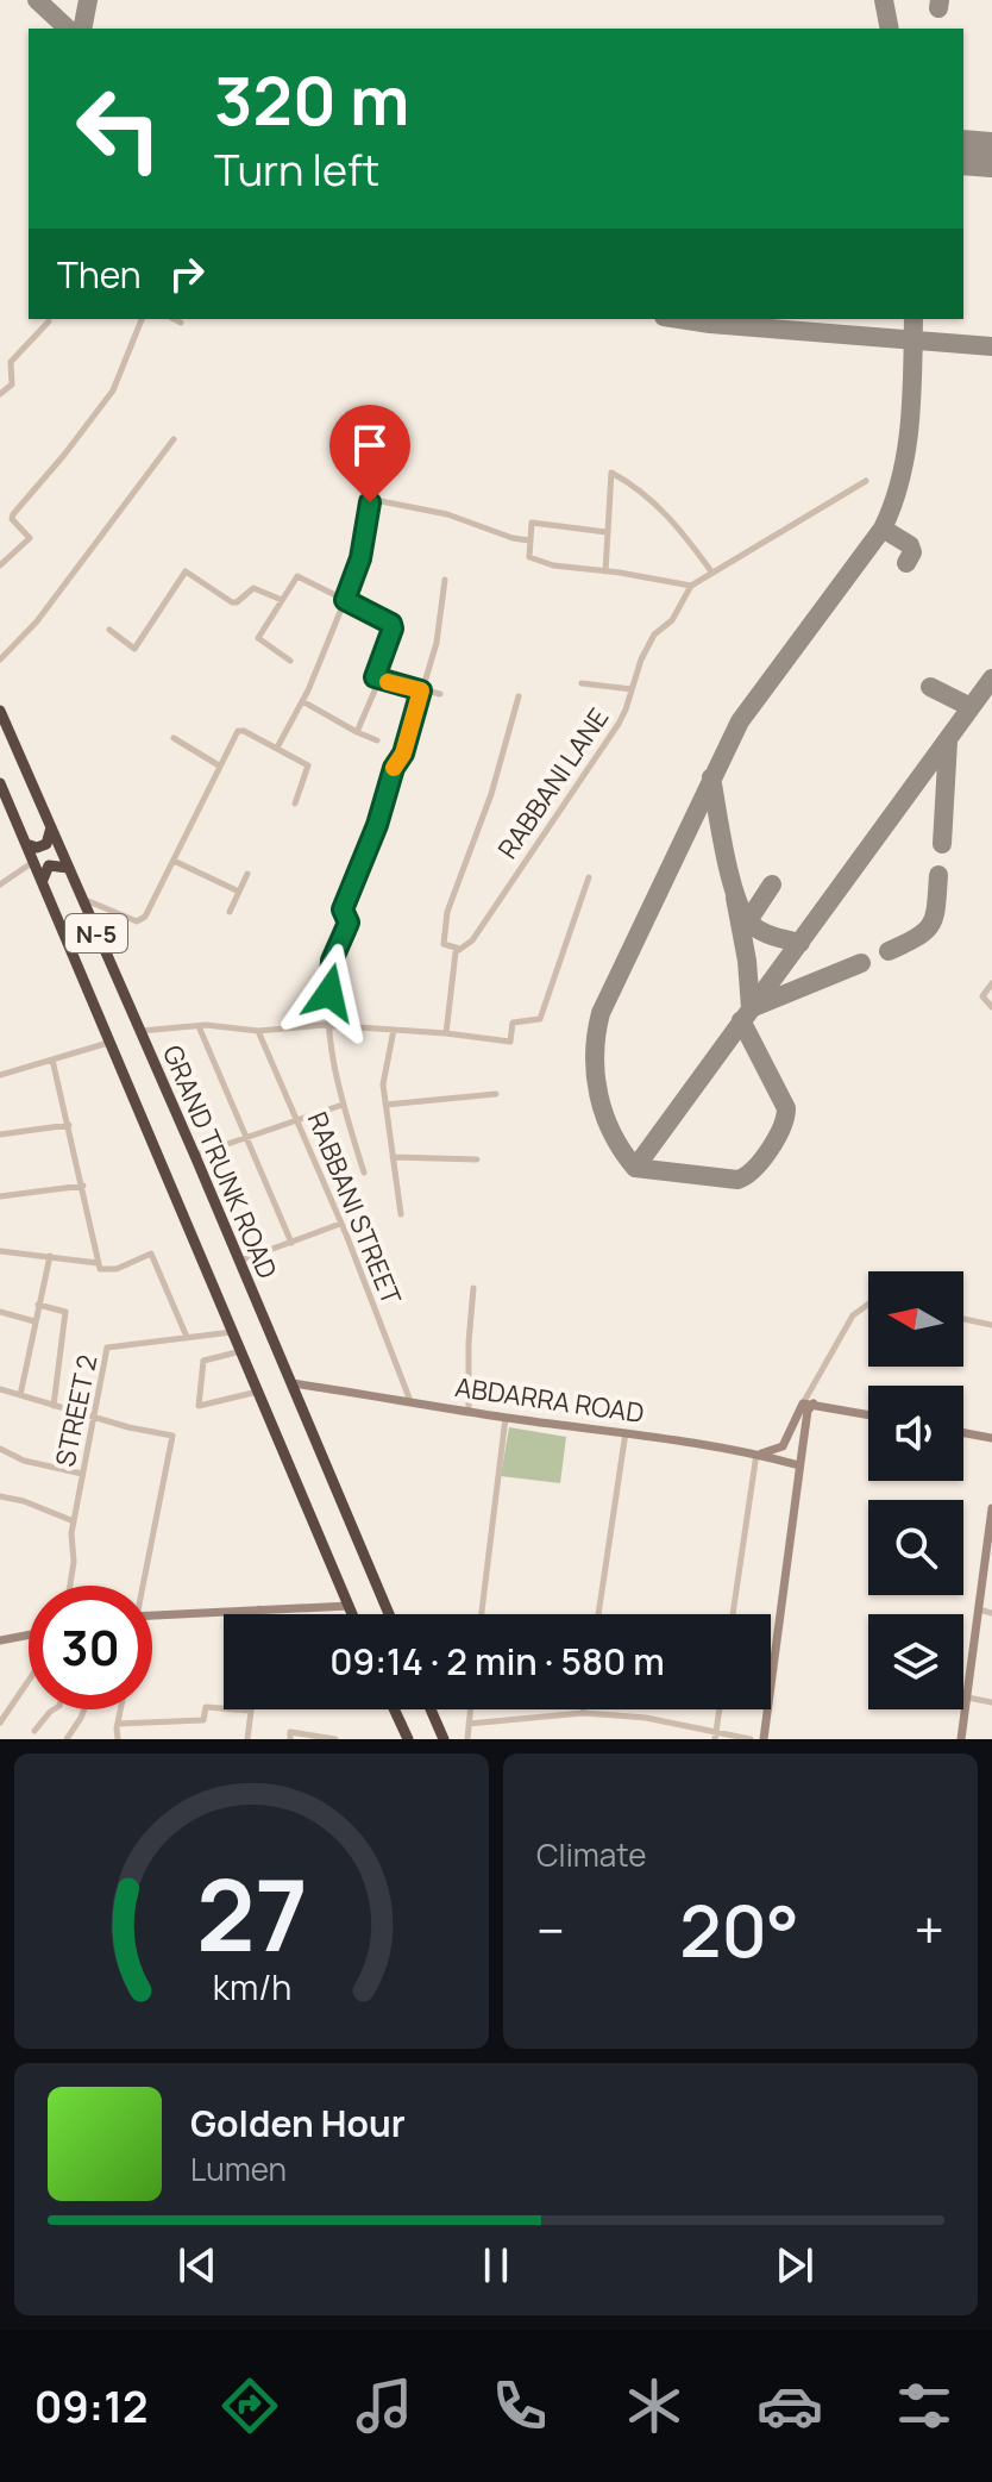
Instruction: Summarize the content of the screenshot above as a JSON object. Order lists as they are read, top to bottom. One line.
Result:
{"streets":{"highway":["N-5","GRAND TRUNK ROAD"],"street":["RABBANI LANE","RABBANI STREET","ABDARRA ROAD","STREET 2"]},"crossings":[["GRAND TRUNK ROAD","ABDARRA ROAD"],["GRAND TRUNK ROAD","STREET 2"],["RABBANI STREET","ABDARRA ROAD"]],"north":"left","page":{"turn":["320 m","Turn left"],"then":"Then","limit":"30","trip":"09:14 · 2 min · 580 m","tile":"Climate","heat":["−","20°","+"],"song":["Golden Hour","Lumen"],"tabs":"09:12","gauge":["27","km/h"]}}
